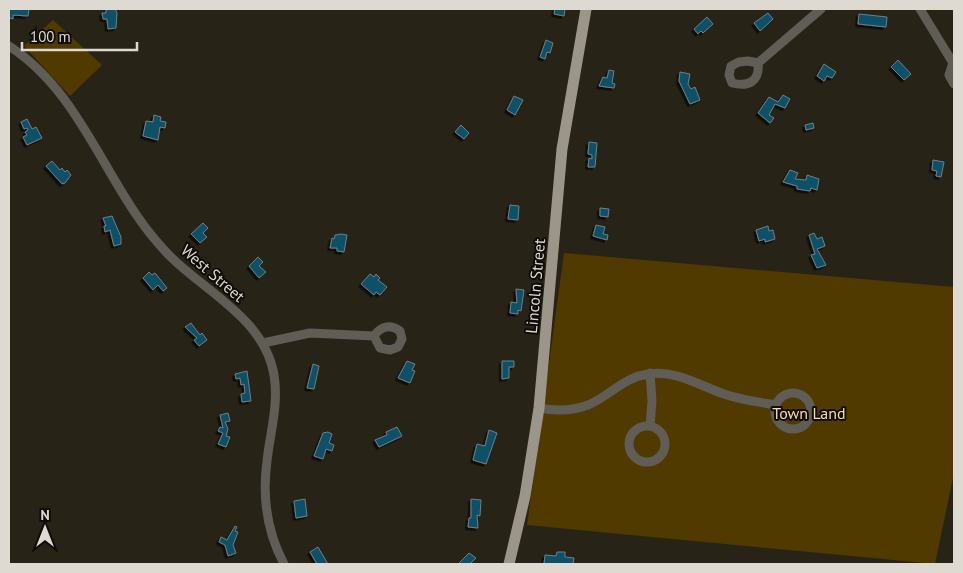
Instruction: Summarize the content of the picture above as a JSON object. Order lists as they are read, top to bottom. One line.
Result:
{"streets":{"main road":["Lincoln Street"],"street":["West Street"]},"parks":["Town Land"],"scale_bar":"100 m","north":"top"}
